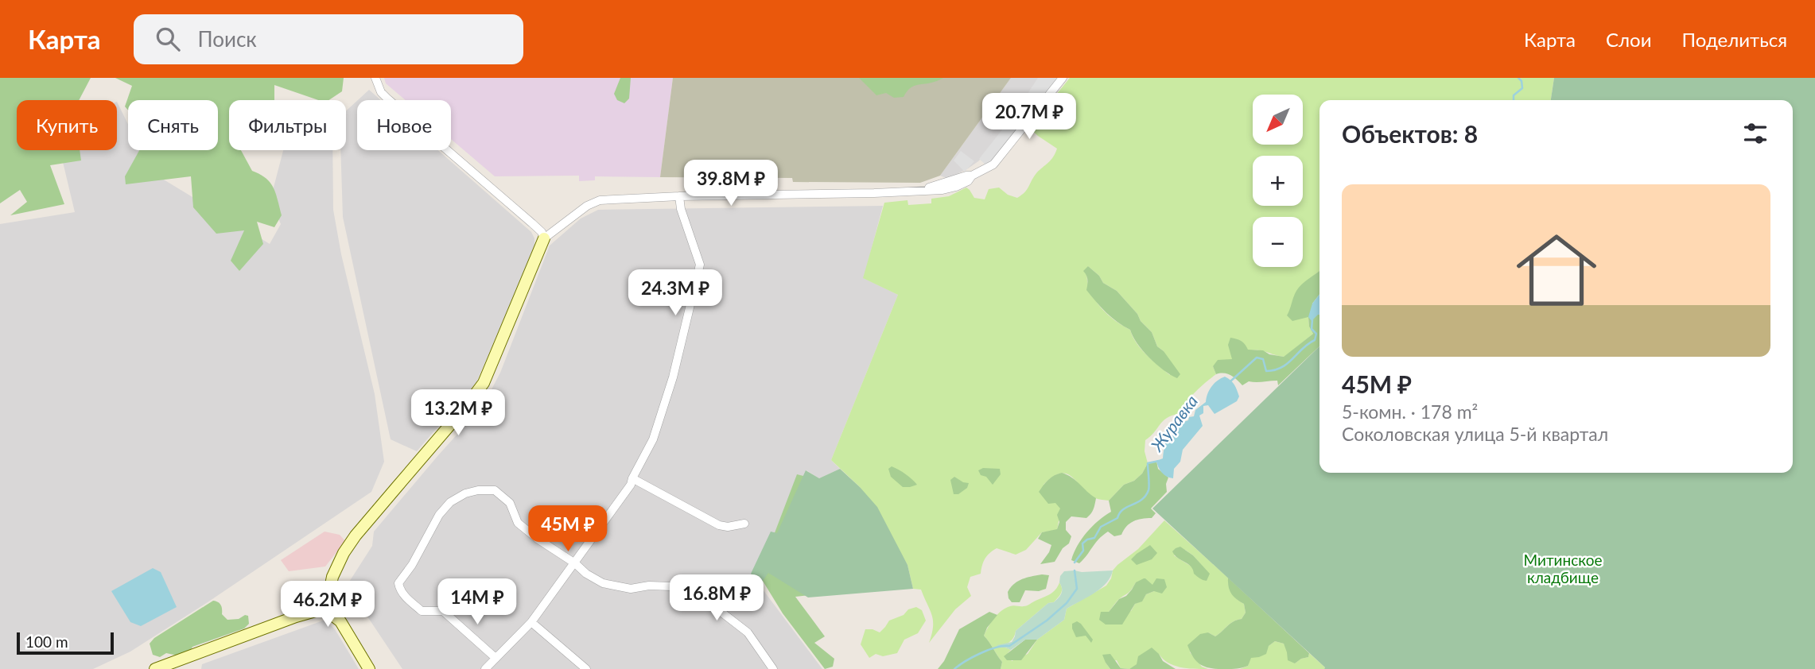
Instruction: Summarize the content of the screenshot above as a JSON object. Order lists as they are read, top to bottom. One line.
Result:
{"water":["Журавка"],"parks":["Митинское кладбище"],"scale_bar":"100 m","north":"bottom left","page":{"header":"Карта","search":"Поиск","nav":["Карта","Слои","Поделиться"],"price":["20.7M ₽","39.8M ₽","24.3M ₽","13.2M ₽","45M ₽","16.8M ₽","14M ₽","46.2M ₽"],"map_buttons":["+","−"],"chip":["Купить","Снять","Фильтры","Новое"],"heading":"Объектов: 8","list":[{"name":"45M ₽","note":"5-комн. · 178 m² · Соколовская улица 5-й квартал"}],"scale":"100 m"}}
